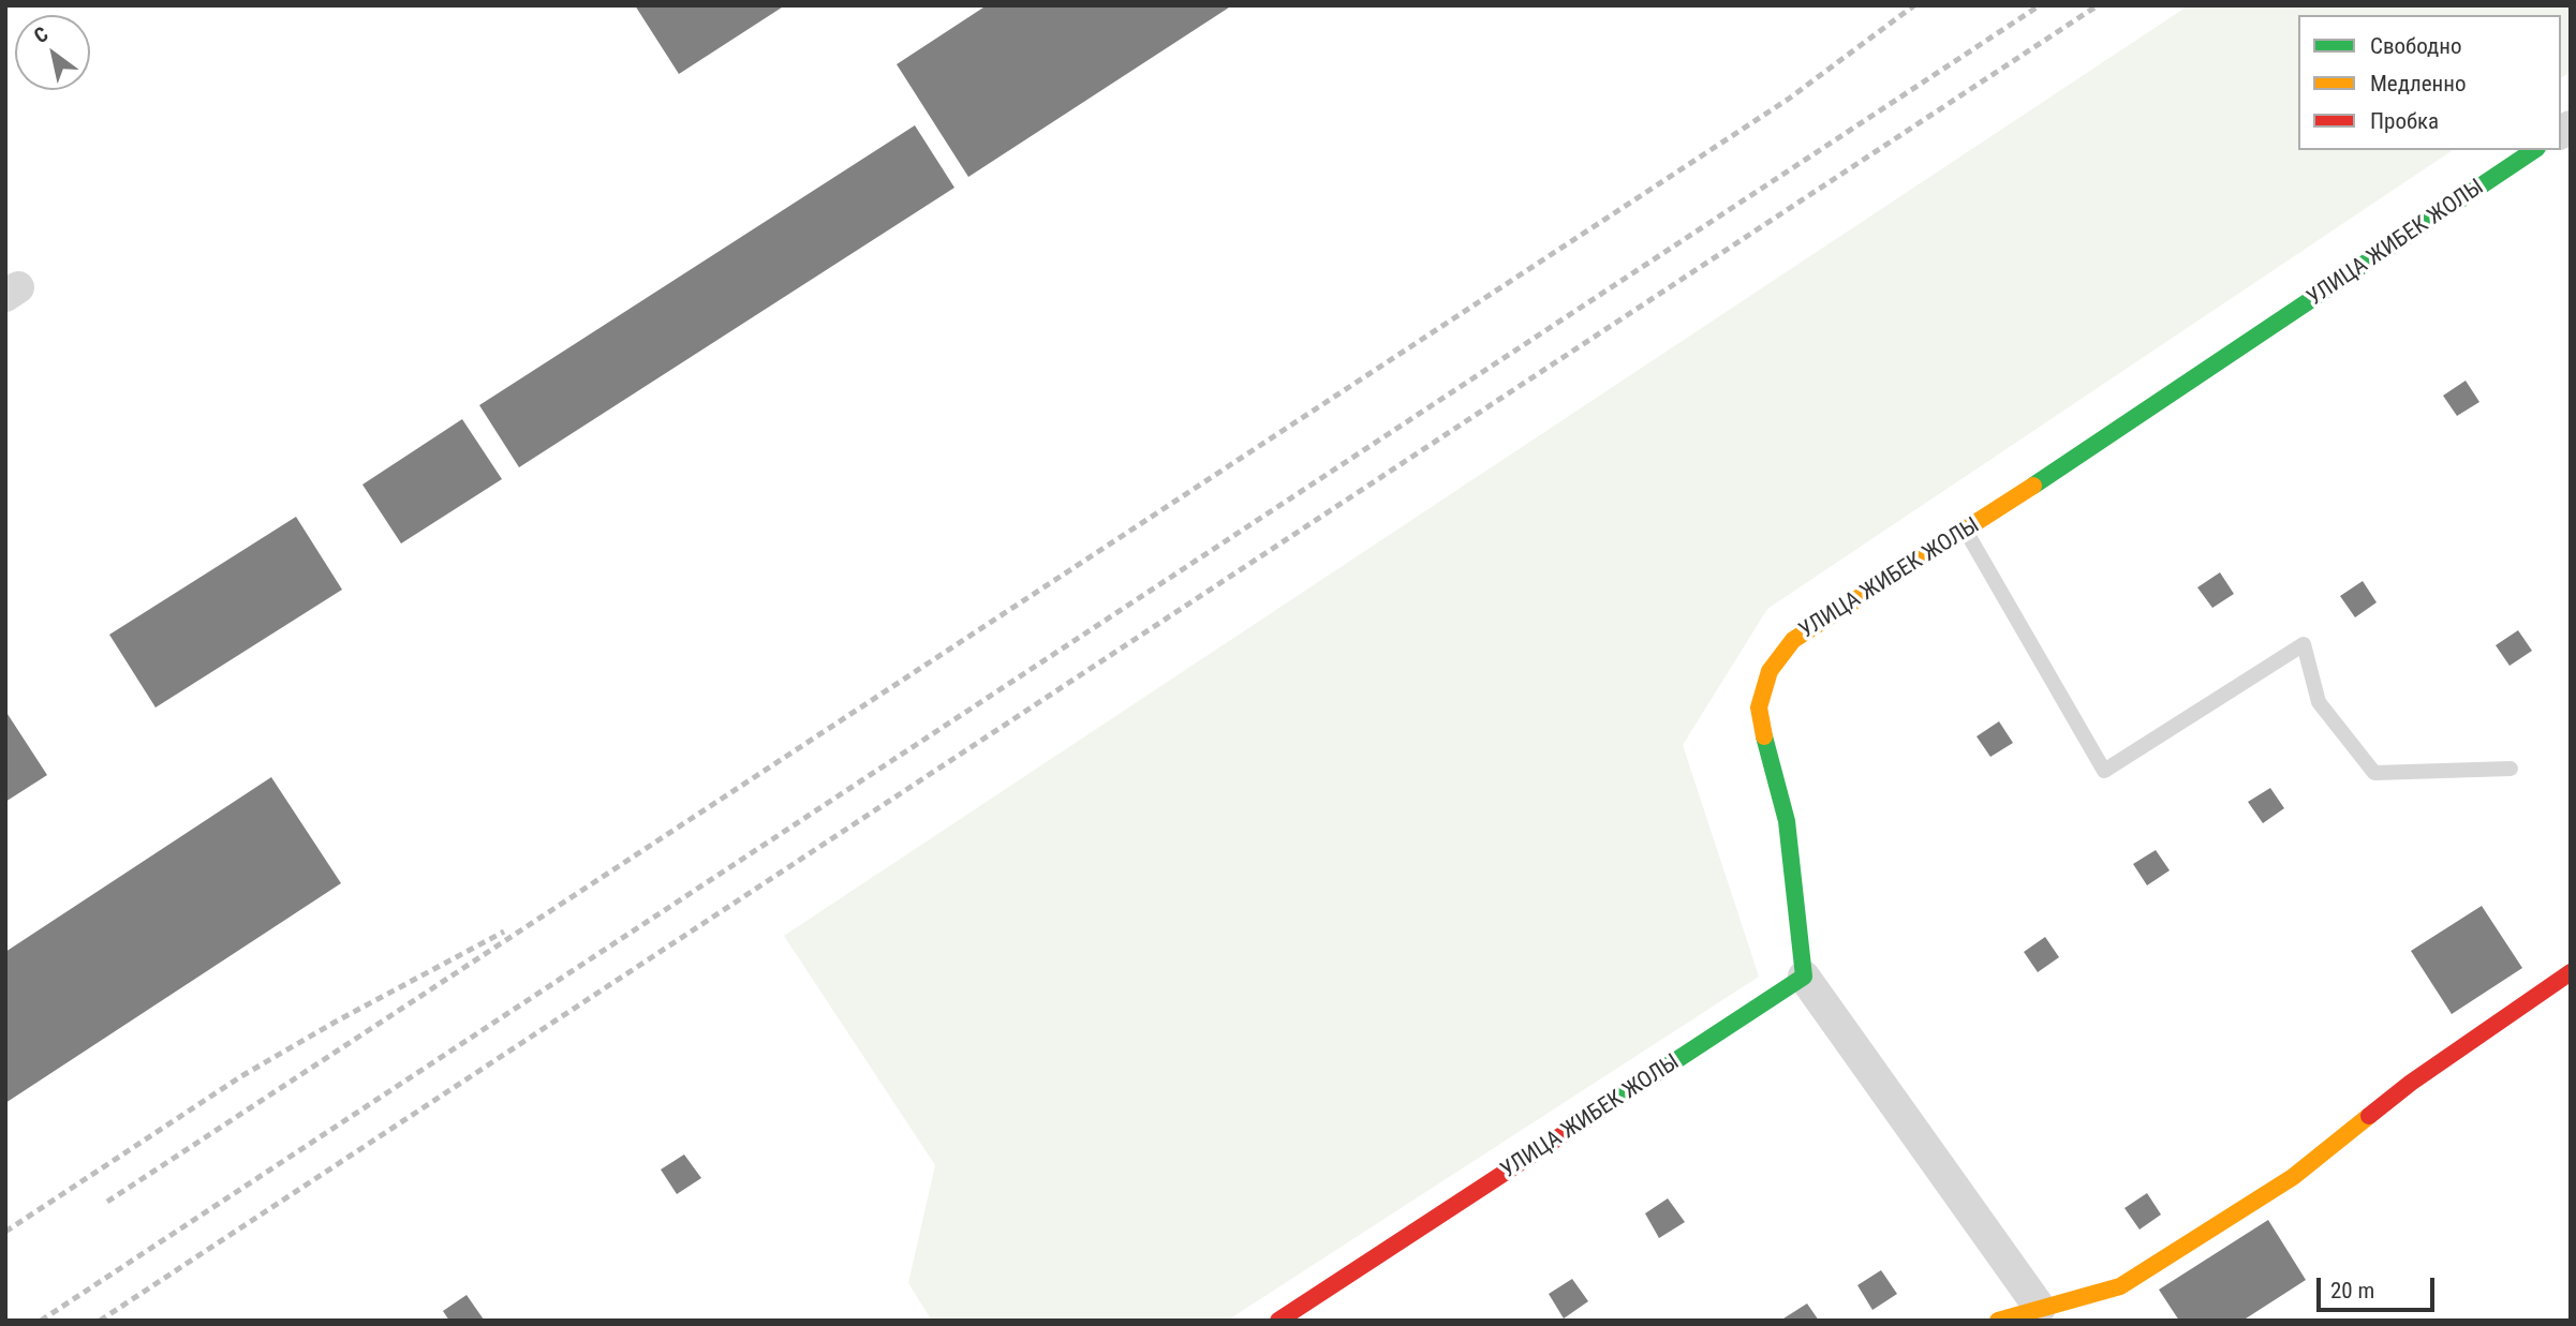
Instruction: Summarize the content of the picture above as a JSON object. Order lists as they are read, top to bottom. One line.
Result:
{"streets":{"street":["УЛИЦА ЖИБЕК ЖОЛЫ"]},"legend":["Свободно","Медленно","Пробка"],"scale_bar":"20 m","north":"top left"}
